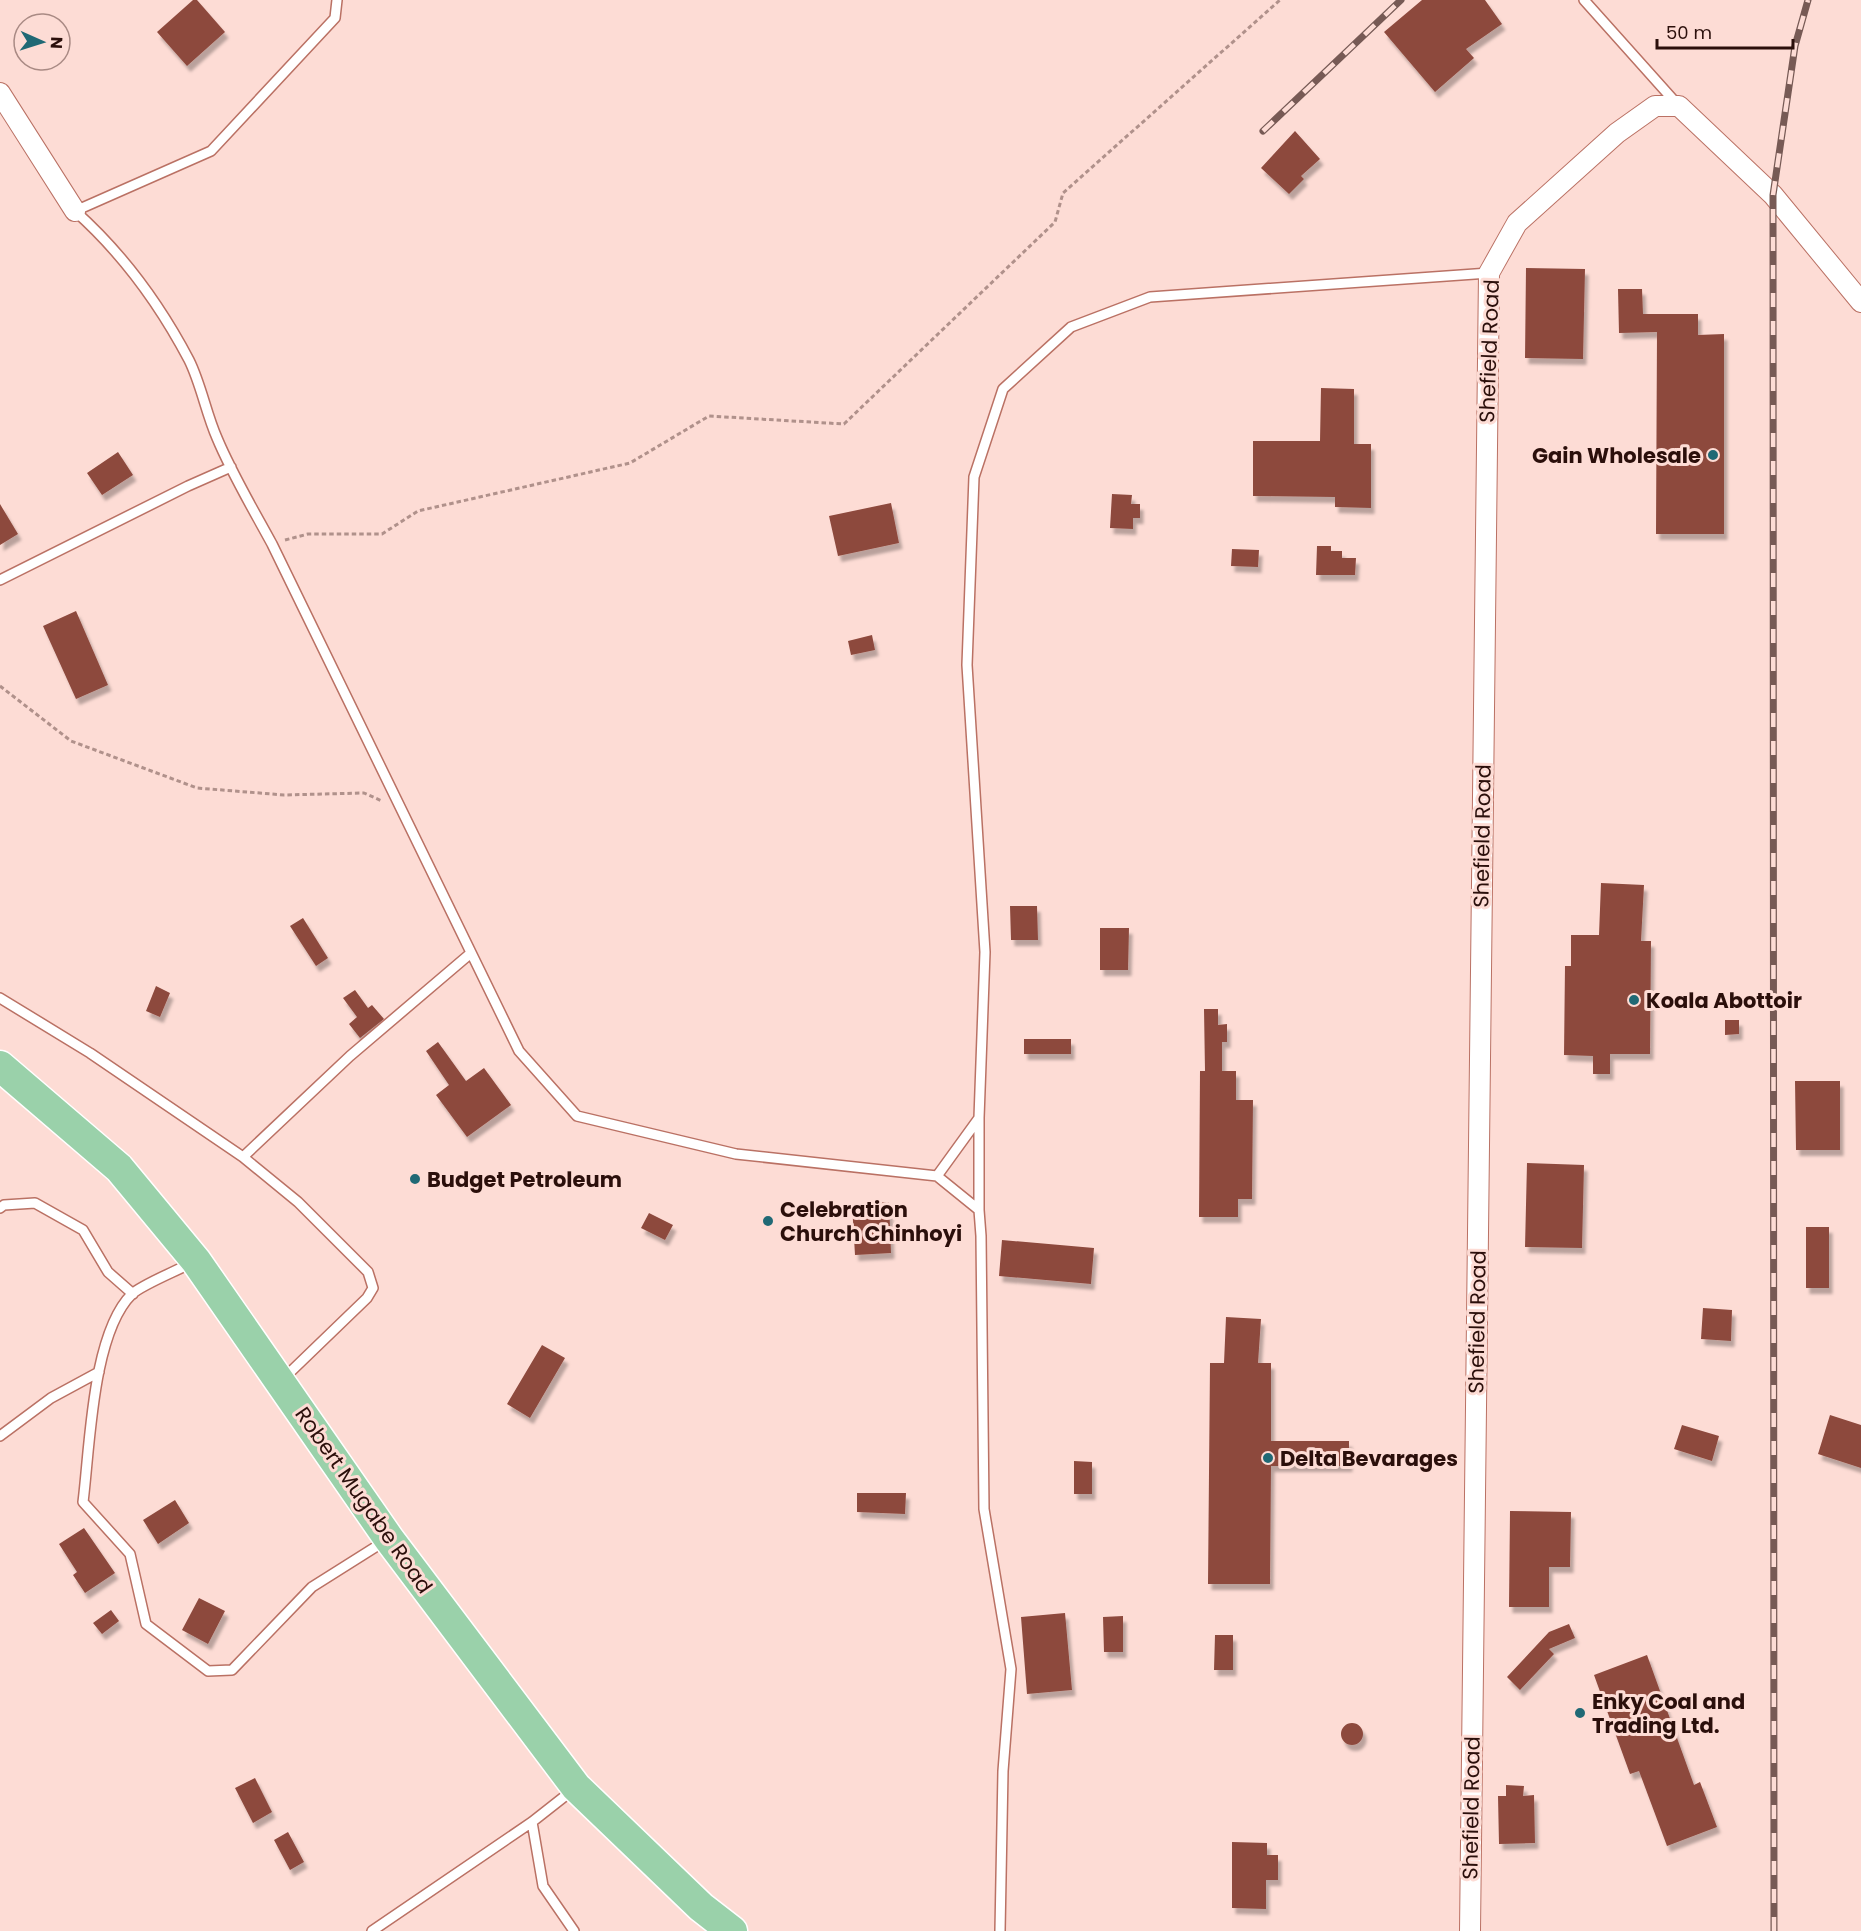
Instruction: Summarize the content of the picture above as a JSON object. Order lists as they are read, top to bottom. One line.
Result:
{"streets":{"main road":["Robert Mugabe Road"],"street":["Shefield Road"]},"places":["Gain Wholesale","Koala Abottoir","Budget Petroleum","Celebration Church Chinhoyi","Delta Bevarages","Enky Coal and Trading Ltd."],"scale_bar":"50 m","north":"right"}
